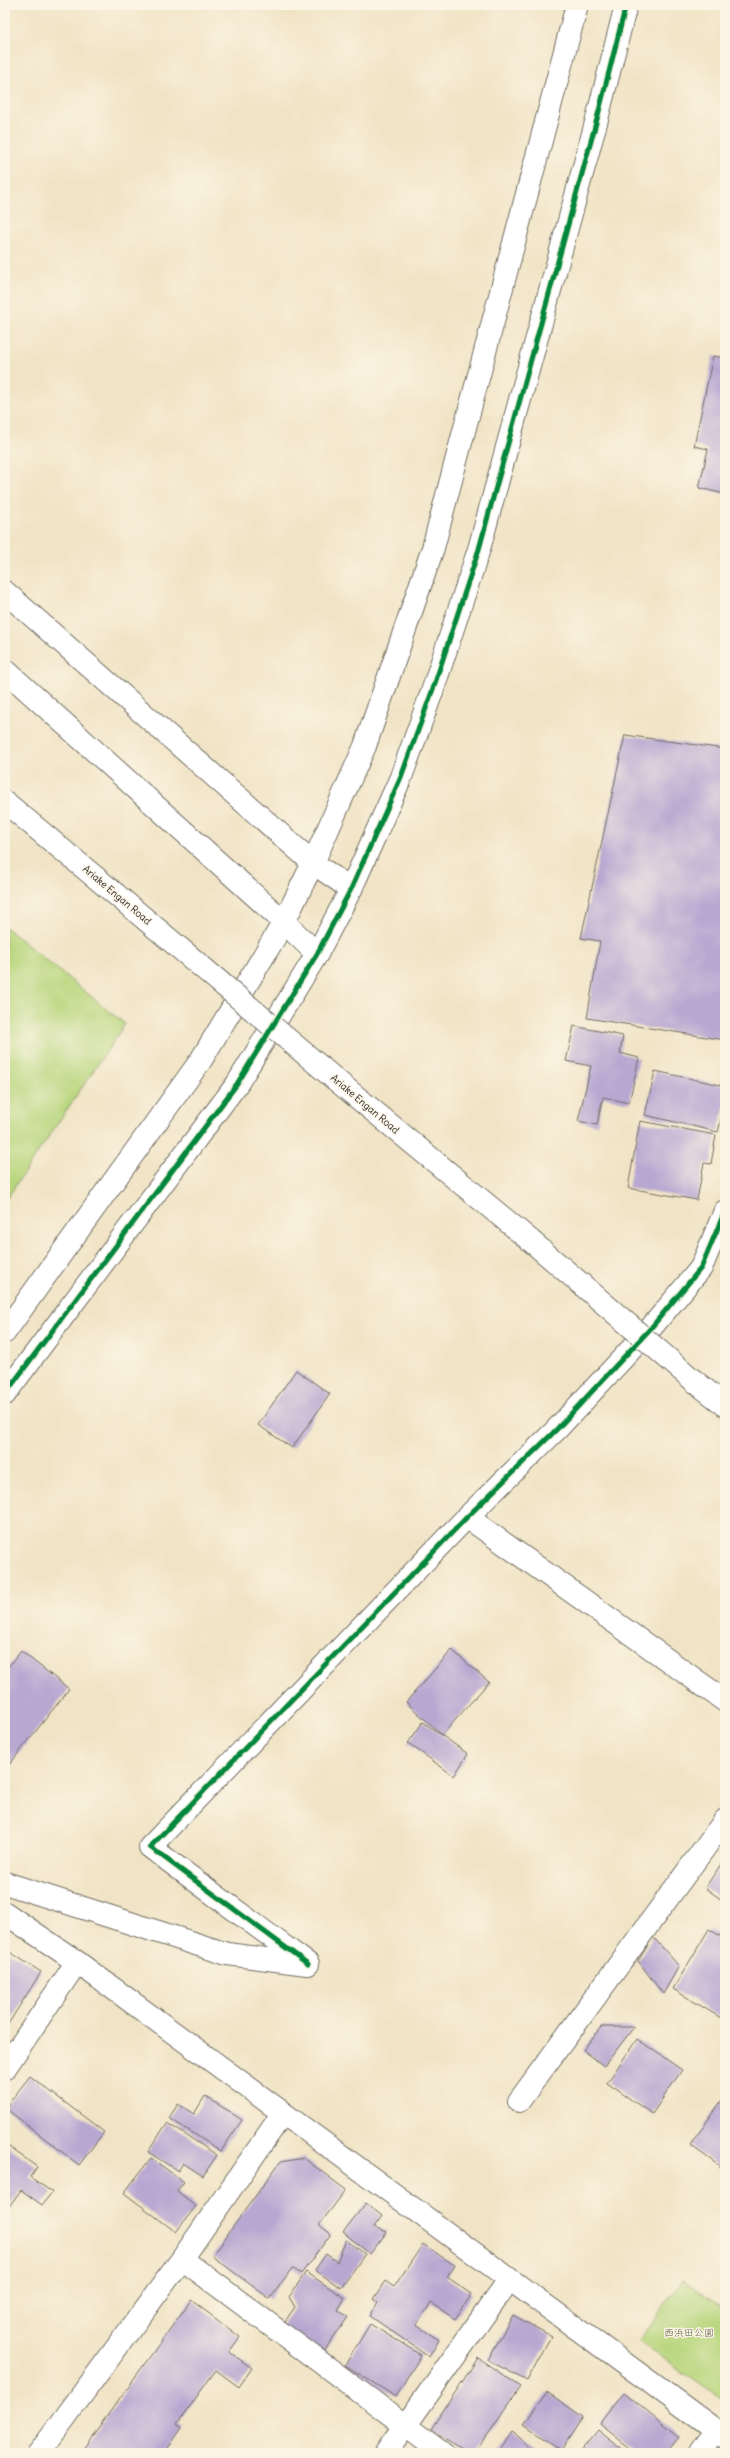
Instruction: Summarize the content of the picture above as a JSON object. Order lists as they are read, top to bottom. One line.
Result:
{"streets":{"main road":["Ariake Engan Road"]},"parks":["西浜田公園"]}
